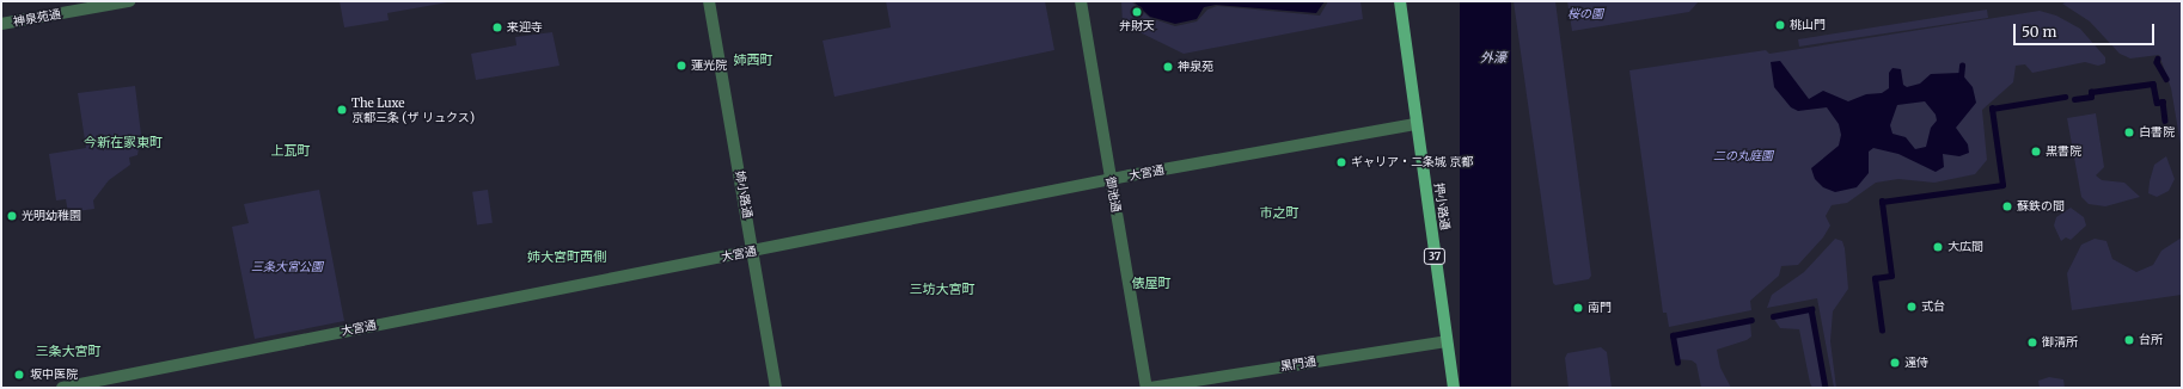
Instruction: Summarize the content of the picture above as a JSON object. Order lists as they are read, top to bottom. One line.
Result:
{"streets":{"main road":["押小路通","37"],"street":["神泉苑通","大宮通","姉小路通","御池通","黒門通"]},"crossings":[["大宮通","姉小路通"],["大宮通","御池通"],["大宮通","押小路通"],["御池通","黒門通"],["押小路通","黒門通"]],"districts":["姉西町","今新在家東町","上瓦町","市之町","姉大宮町西側","俵屋町","三坊大宮町","三条大宮町"],"water":["外濠"],"parks":["桜の園","二の丸庭園","三条大宮公園"],"places":["弁財天","桃山門","来迎寺","蓮光院","神泉苑","The Luxe 京都三条 (ザ リュクス)","白書院","黒書院","ギャリア・二条城 京都","蘇鉄の間","光明幼稚園","大広間","式台","南門","台所","御清所","遠侍","坂中医院"],"scale_bar":"50 m"}
